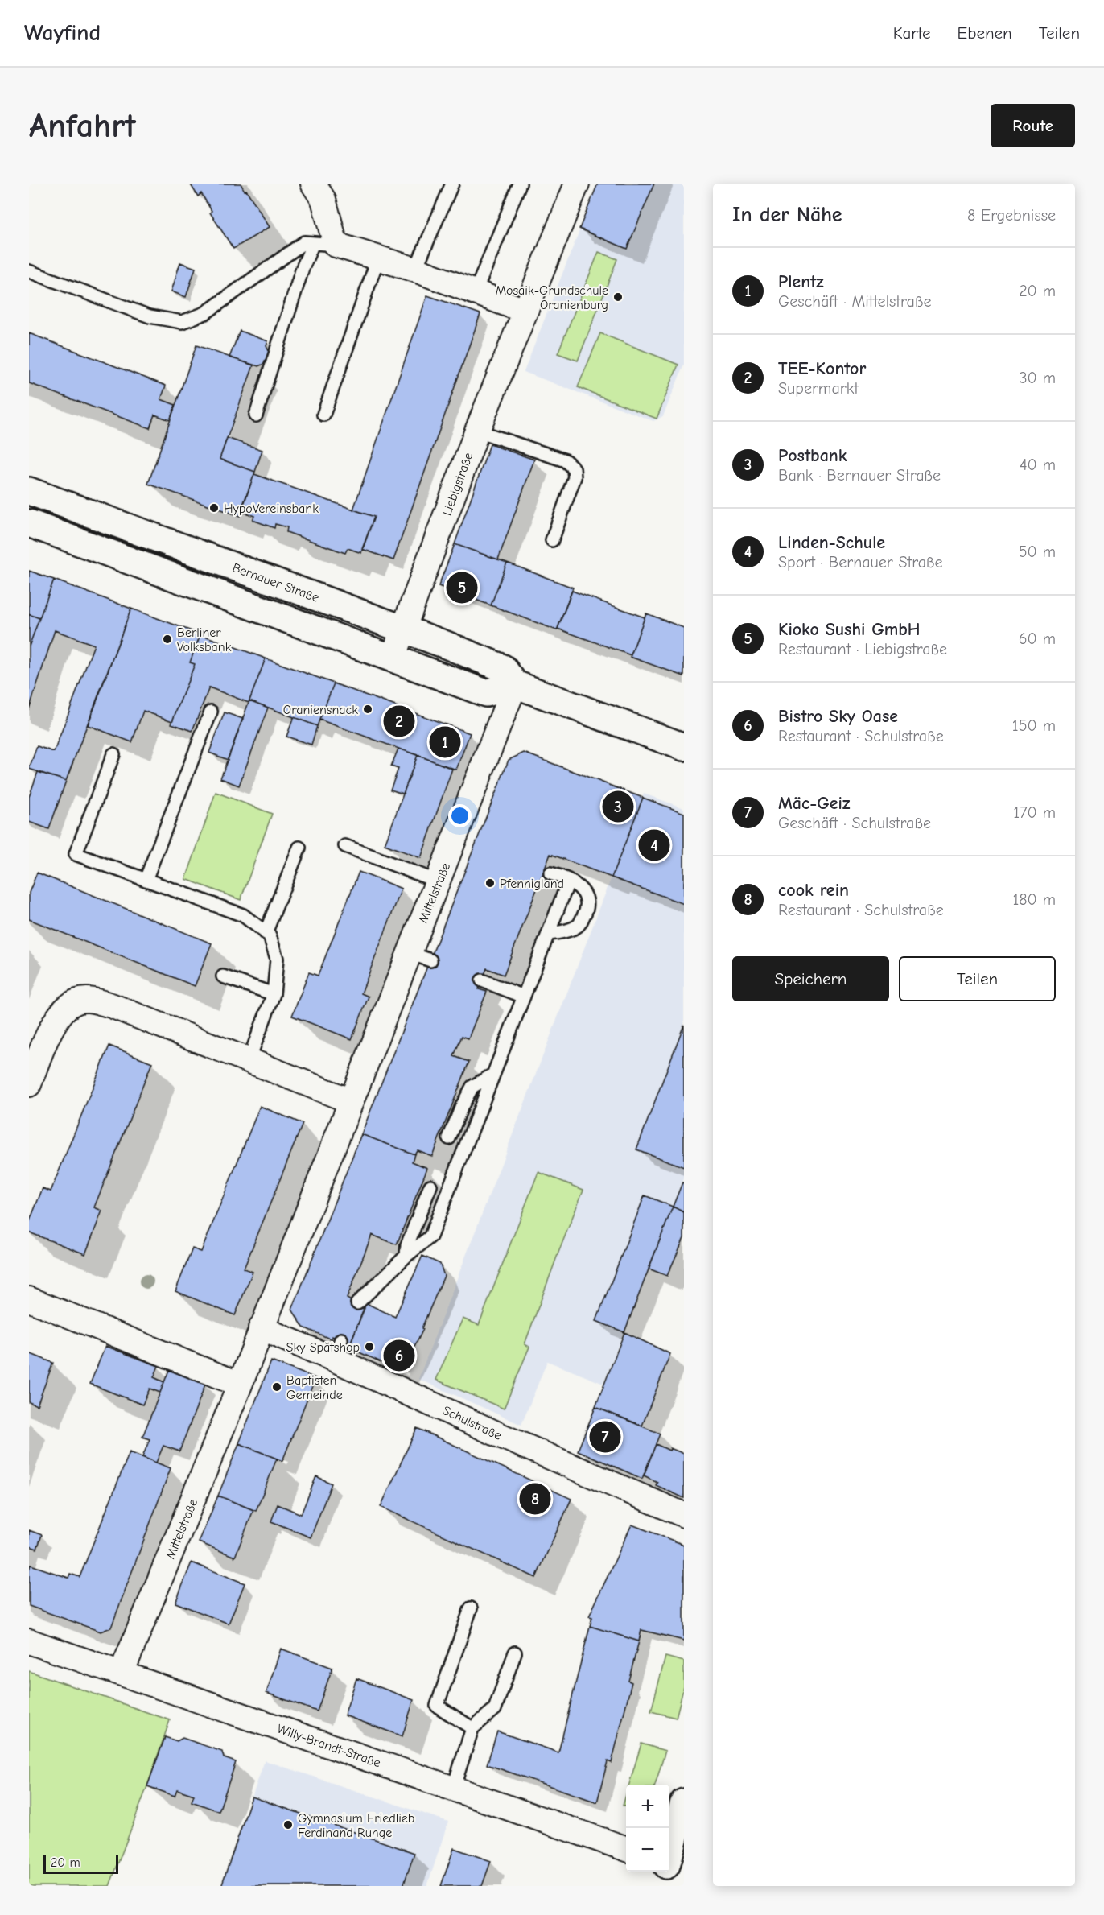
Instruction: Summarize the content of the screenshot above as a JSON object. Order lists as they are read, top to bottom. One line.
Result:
{"streets":{"main road":["Bernauer Straße"],"street":["Liebigstraße","Mittelstraße","Schulstraße","Willy-Brandt-Straße"]},"crossings":[["Liebigstraße","Bernauer Straße"],["Bernauer Straße","Mittelstraße"],["Mittelstraße","Schulstraße"],["Mittelstraße","Willy-Brandt-Straße"]],"places":["Mosaik-Grundschule Oranienburg","HypoVereinsbank","Berliner Volksbank","Oraniensnack","Pfennigland","Sky Spätshop","Baptisten Gemeinde","Gymnasium Friedlieb Ferdinand Runge"],"scale_bar":"20 m","page":{"header":"Wayfind","nav":["Karte","Ebenen","Teilen"],"buttons":["Route",["Speichern","Teilen"]],"title":"Anfahrt","heading":["In der Nähe","8 Ergebnisse"],"list":[{"mark":"1","name":"Plentz","note":"Geschäft · Mittelstraße","value":"20 m"},{"mark":"2","name":"TEE-Kontor","note":"Supermarkt","value":"30 m"},{"mark":"3","name":"Postbank","note":"Bank · Bernauer Straße","value":"40 m"},{"mark":"4","name":"Linden-Schule","note":"Sport · Bernauer Straße","value":"50 m"},{"mark":"5","name":"Kioko Sushi GmbH","note":"Restaurant · Liebigstraße","value":"60 m"},{"mark":"6","name":"Bistro Sky Oase","note":"Restaurant · Schulstraße","value":"150 m"},{"mark":"7","name":"Mäc-Geiz","note":"Geschäft · Schulstraße","value":"170 m"},{"mark":"8","name":"cook rein","note":"Restaurant · Schulstraße","value":"180 m"}],"pins":["5","2","1","3","4","6","7","8"],"map_buttons":["+","−"],"scale":"20 m"}}
